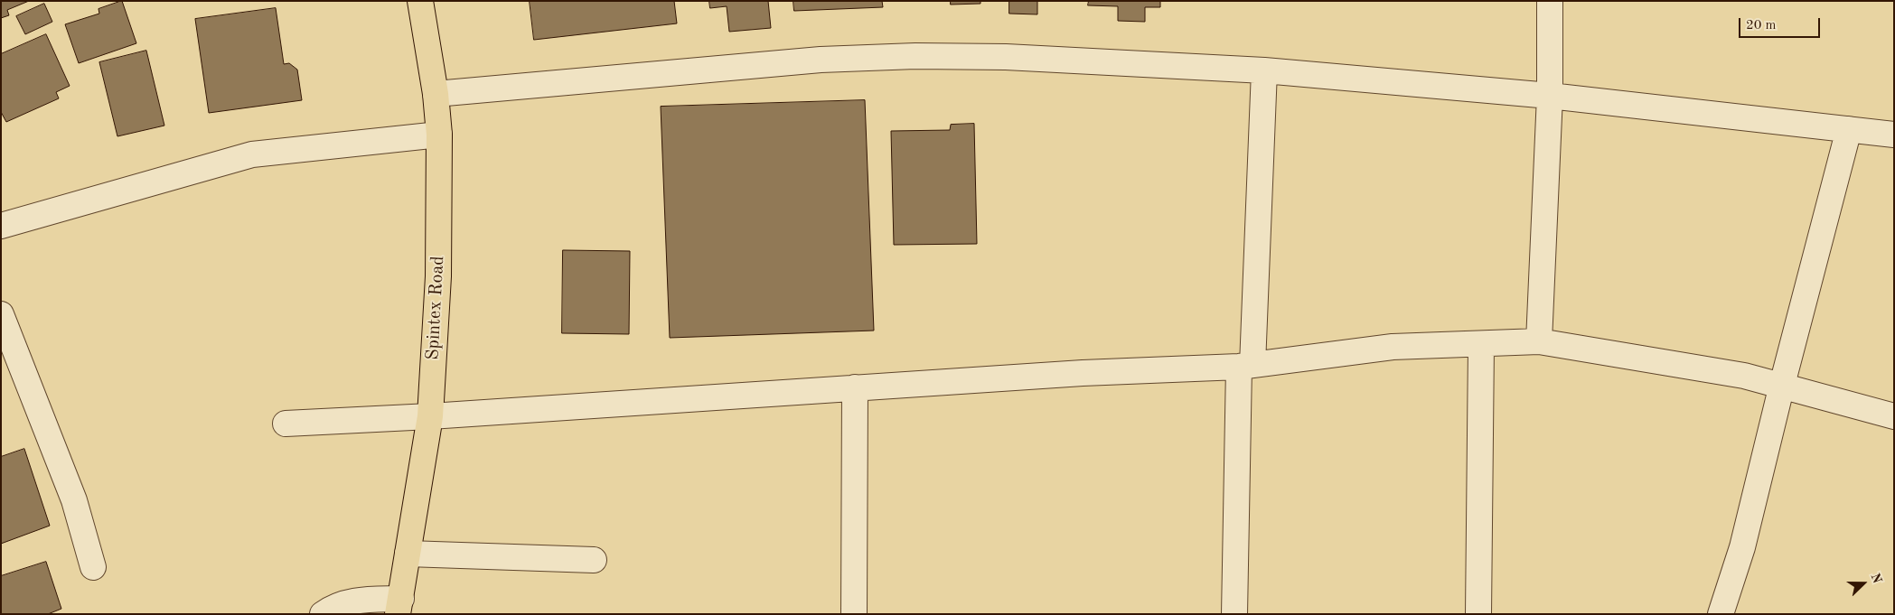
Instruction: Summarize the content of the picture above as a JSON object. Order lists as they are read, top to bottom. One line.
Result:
{"streets":{"main road":["Spintex Road"]},"scale_bar":"20 m","north":"right"}
